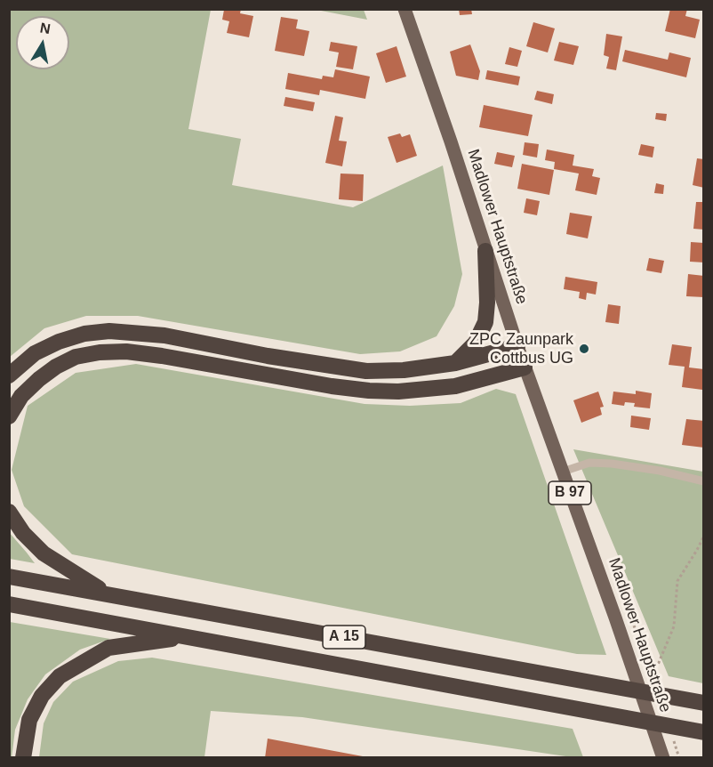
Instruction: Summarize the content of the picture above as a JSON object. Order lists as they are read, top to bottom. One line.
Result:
{"streets":{"highway":["A 15"],"main road":["Madlower Hauptstraße","B 97"]},"places":["ZPC Zaunpark Cottbus UG"],"north":"top"}
